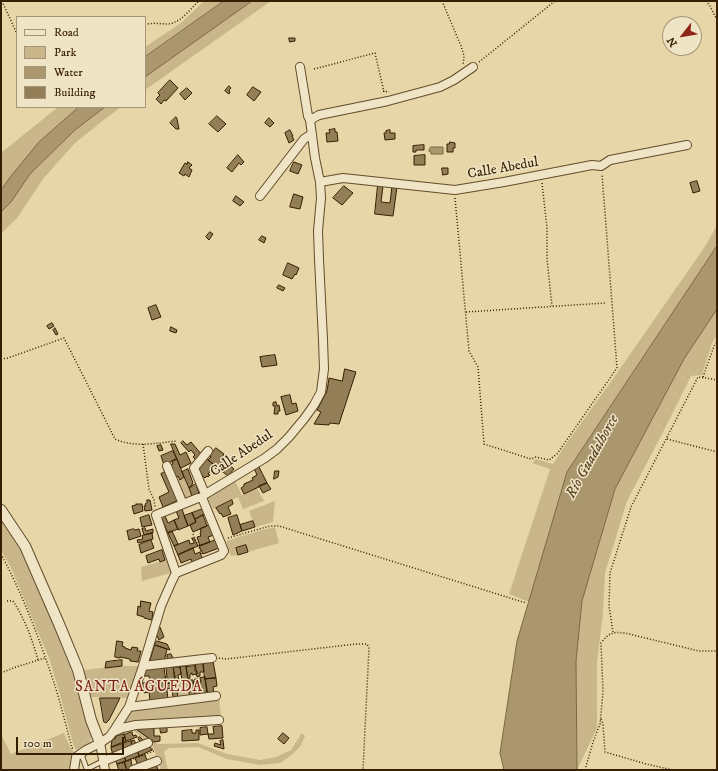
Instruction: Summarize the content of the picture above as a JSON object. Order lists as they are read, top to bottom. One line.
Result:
{"streets":{"street":["Calle Abedul"]},"districts":["SANTA ÁGUEDA"],"water":["Río Guadalhorce"],"legend":["Road","Park","Water","Building"],"scale_bar":"100 m","north":"bottom left"}
